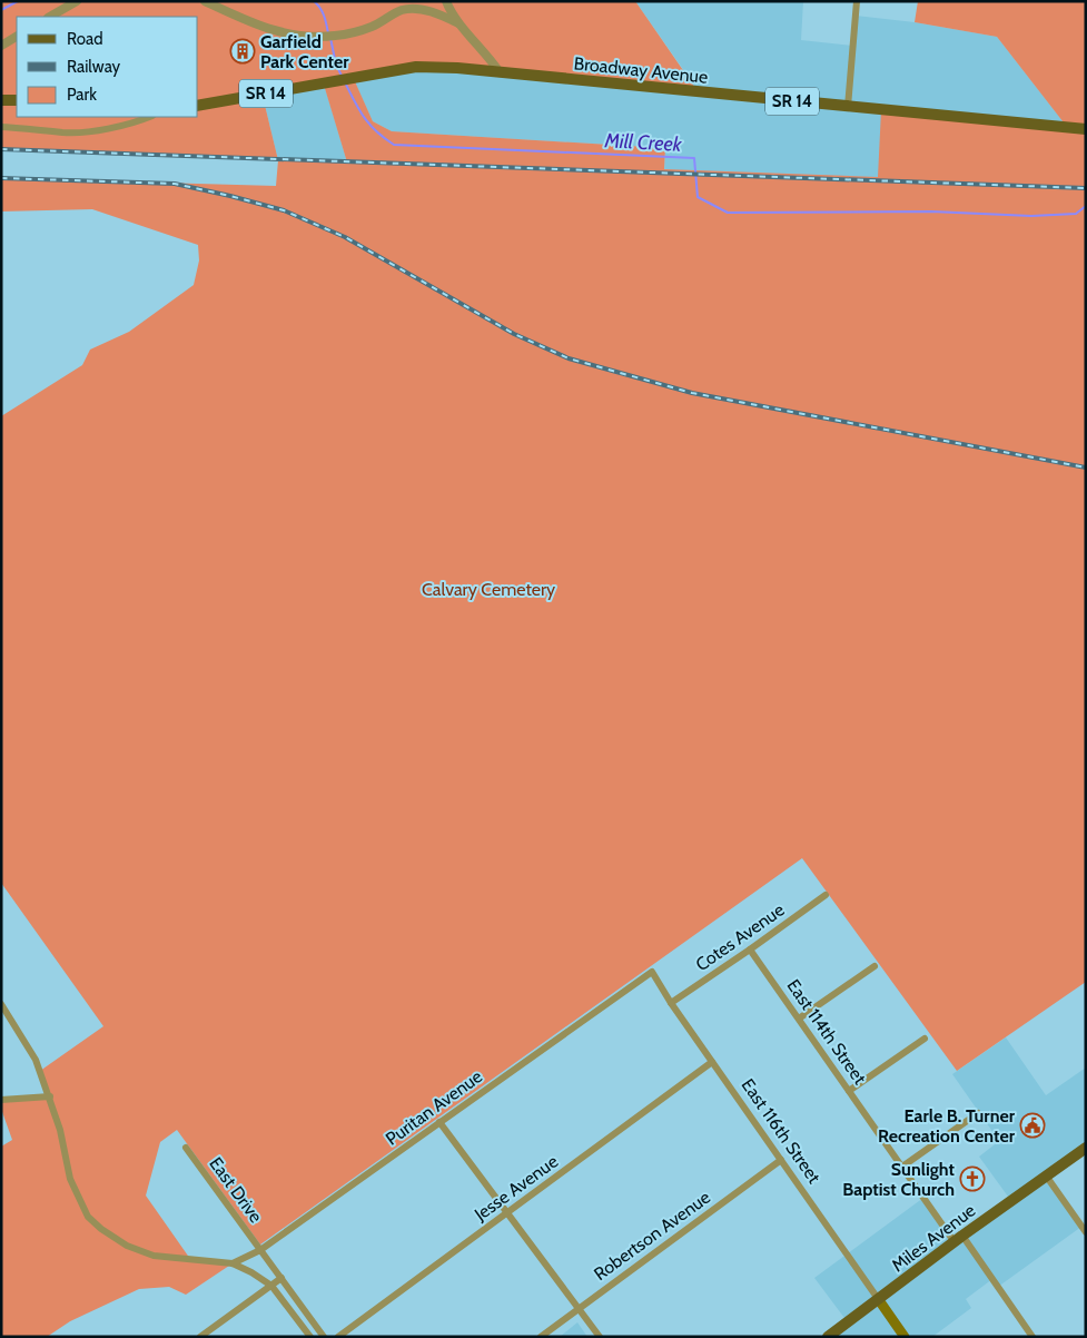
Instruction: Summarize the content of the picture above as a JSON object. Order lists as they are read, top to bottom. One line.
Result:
{"streets":{"main road":["Broadway Avenue","SR 14","East 116th Street","Miles Avenue"],"street":["Cotes Avenue","East 114th Street","Puritan Avenue","Jesse Avenue","East Drive","Robertson Avenue"]},"crossings":[["Cotes Avenue","East 114th Street"],["Cotes Avenue","East 116th Street"],["East 114th Street","Miles Avenue"],["Puritan Avenue","East 116th Street"],["Puritan Avenue","East Drive"],["East 116th Street","Jesse Avenue"],["East 116th Street","Robertson Avenue"],["East 116th Street","Miles Avenue"]],"water":["Mill Creek"],"parks":["Calvary Cemetery"],"places":{"building":["Garfield Park Center"],"public building":["Earle B. Turner Recreation Center"],"church":["Sunlight Baptist Church"]},"legend":["Road","Railway","Park"]}
